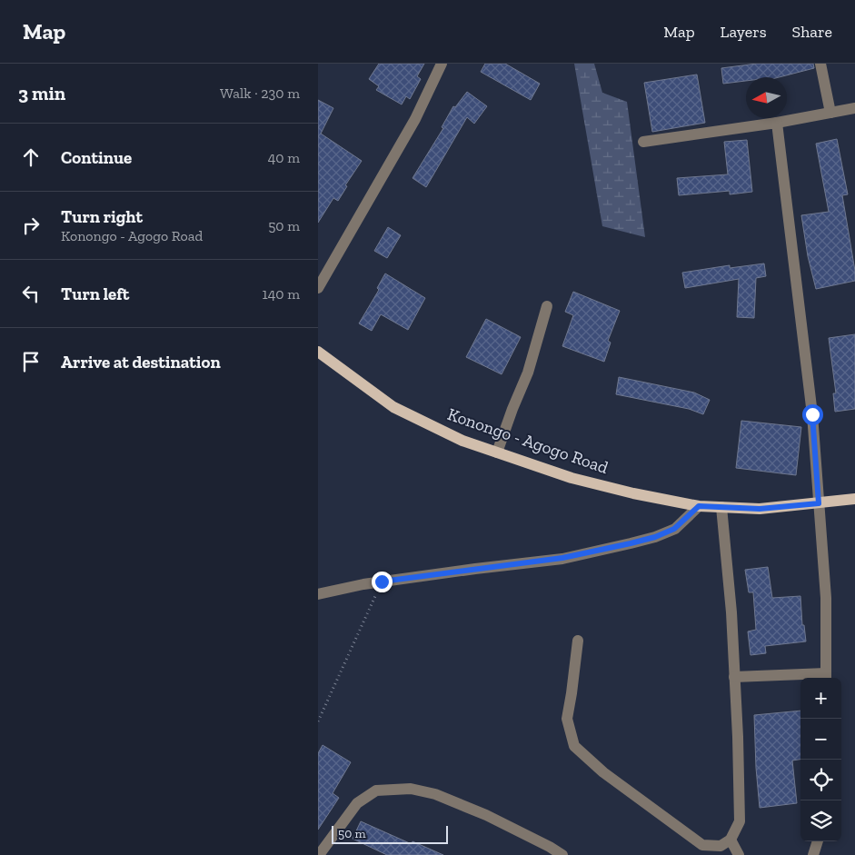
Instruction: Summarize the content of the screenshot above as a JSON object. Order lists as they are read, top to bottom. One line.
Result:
{"streets":{"main road":["Konongo - Agogo Road"]},"scale_bar":"50 m","north":"left","page":{"header":"Map","nav":["Map","Layers","Share"],"heading":["3 min","Walk · 230 m"],"list":[["Continue","40 m"],["Turn right","Konongo - Agogo Road","50 m"],["Turn left","140 m"],"Arrive at destination"],"map_buttons":["+","−"],"scale":"50 m"}}
